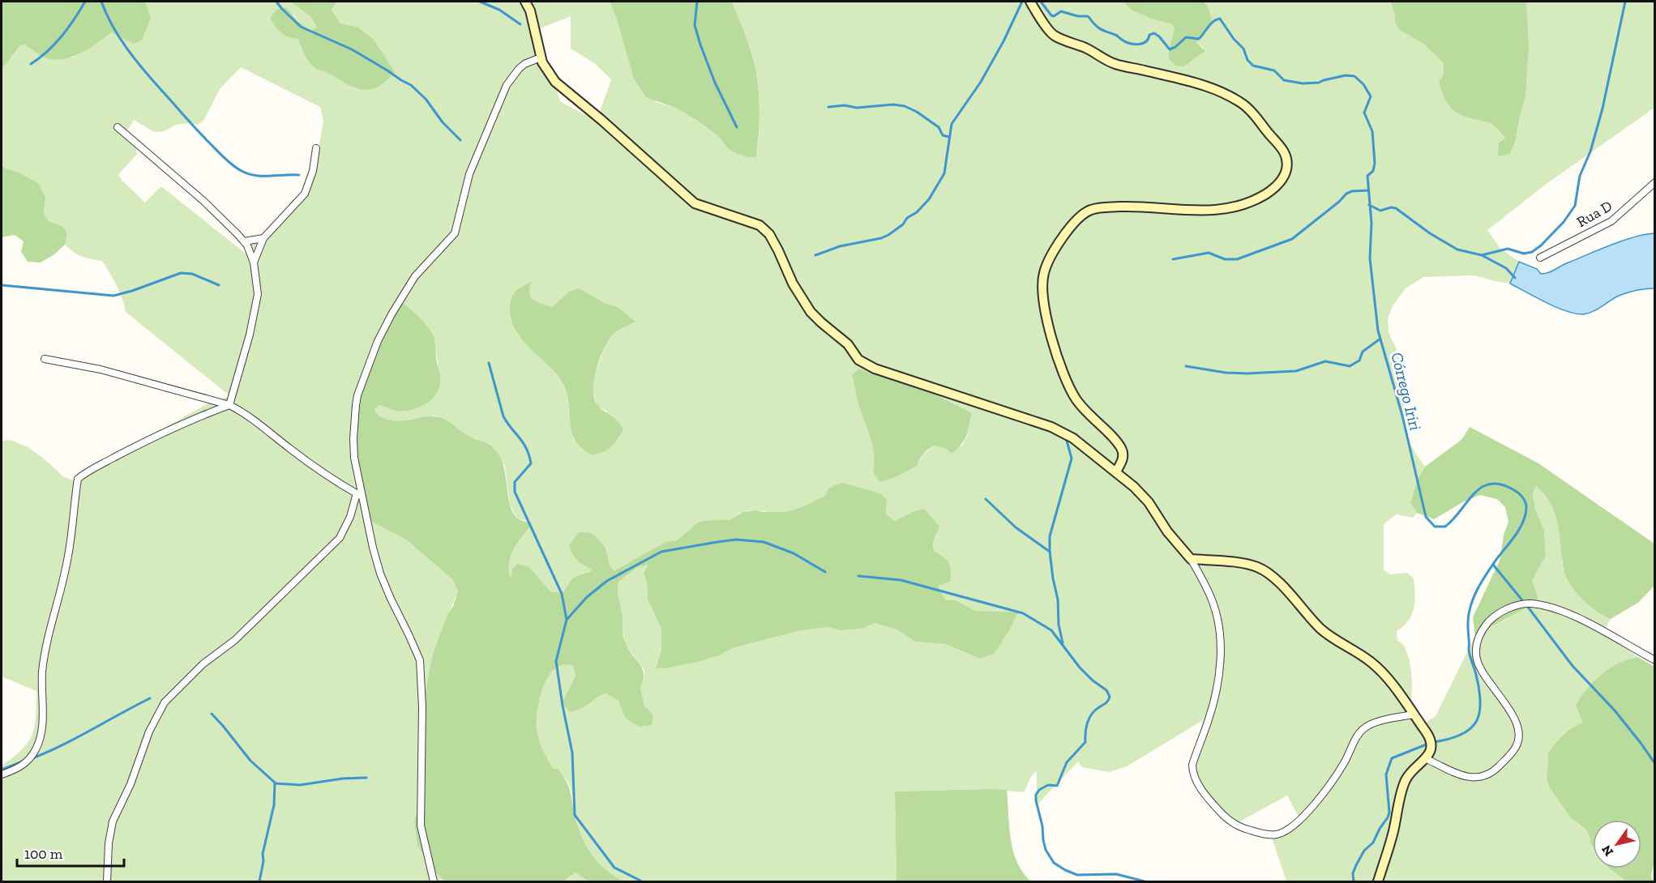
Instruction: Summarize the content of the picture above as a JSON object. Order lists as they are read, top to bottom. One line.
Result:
{"streets":{"street":["Rua D"]},"water":["Córrego Iriri"],"scale_bar":"100 m","north":"bottom left"}
